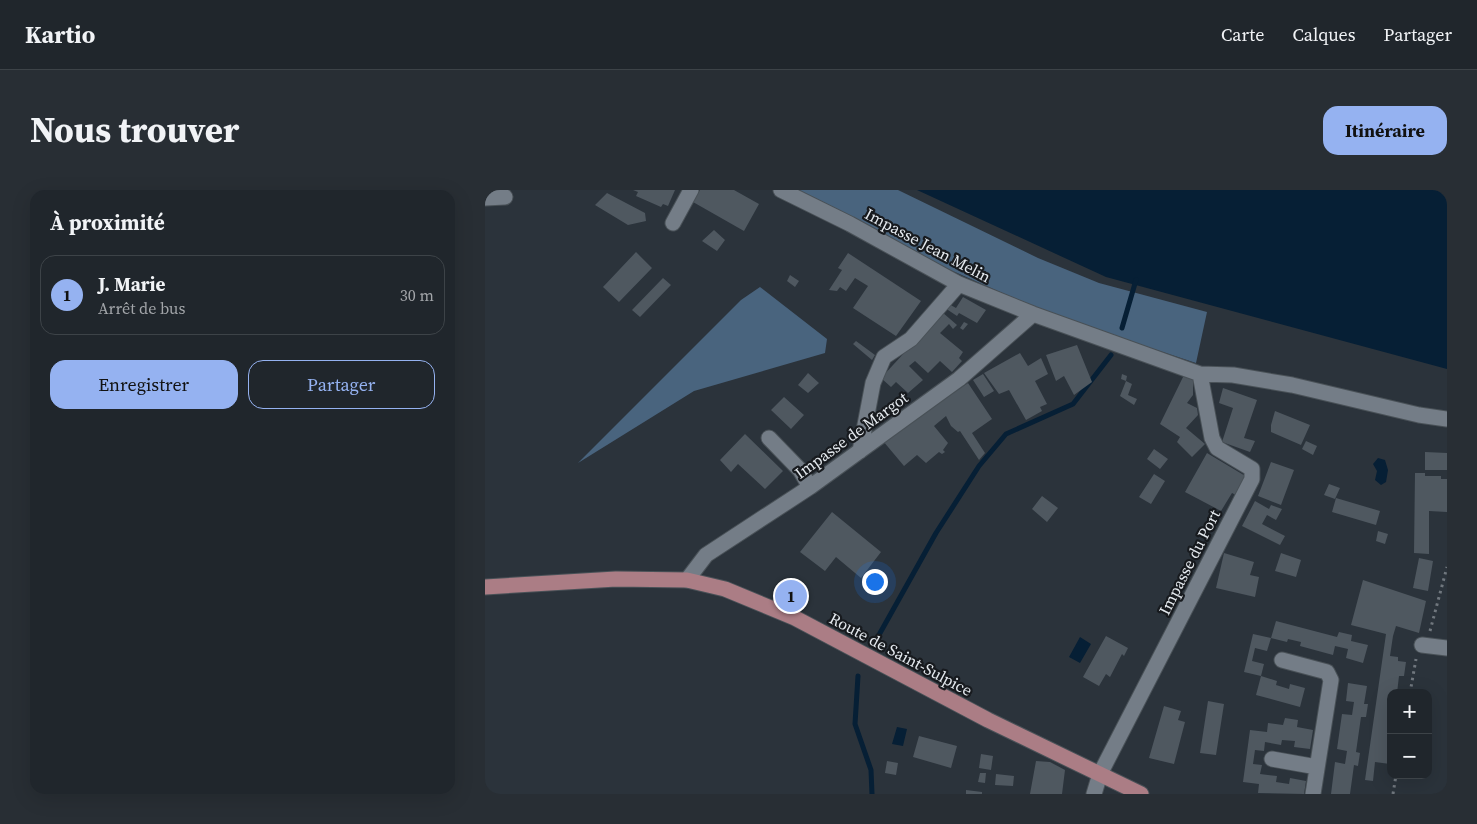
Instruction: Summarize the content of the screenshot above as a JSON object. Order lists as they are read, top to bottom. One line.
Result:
{"streets":{"main road":["Route de Saint-Sulpice"],"street":["Impasse Jean Melin","Impasse de Margot","Impasse du Port"]},"crossings":[["Impasse Jean Melin","Impasse de Margot"],["Impasse Jean Melin","Impasse du Port"],["Impasse de Margot","Route de Saint-Sulpice"],["Impasse du Port","Route de Saint-Sulpice"]],"page":{"header":"Kartio","nav":["Carte","Calques","Partager"],"title":"Nous trouver","buttons":["Itinéraire",["Enregistrer","Partager"]],"heading":"À proximité","list":[{"mark":"1","name":"J. Marie","note":"Arrêt de bus","value":"30 m"}],"pins":"1","map_buttons":["+","−"]}}
